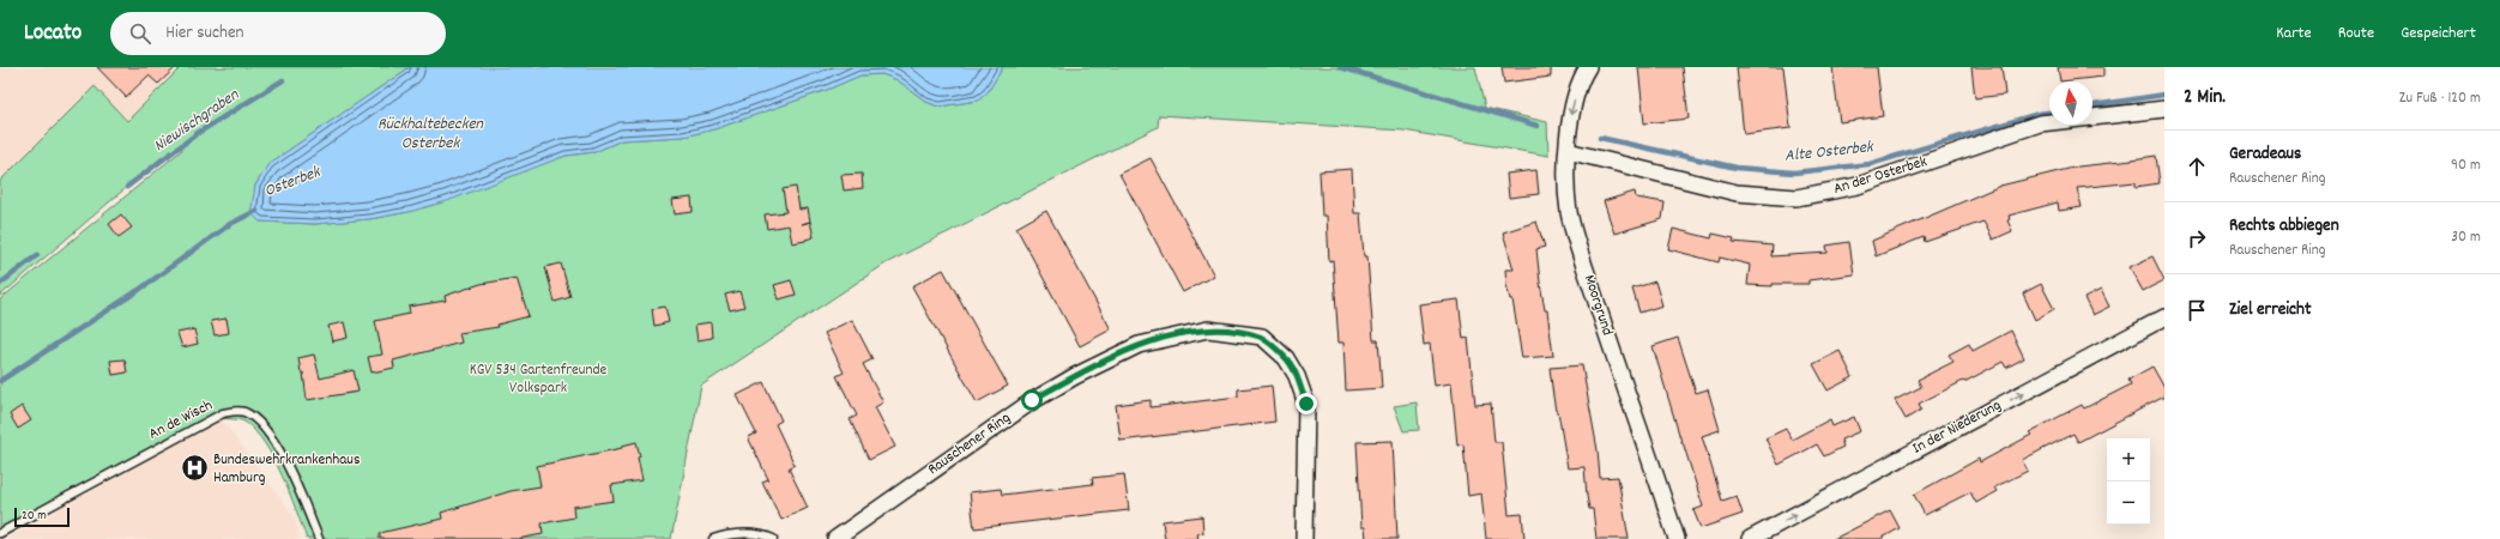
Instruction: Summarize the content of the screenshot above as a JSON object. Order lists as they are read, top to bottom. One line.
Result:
{"streets":{"street":["An der Osterbek","Moorgrund","In der Niederung","Rauschener Ring"],"lane":["An de Wisch"]},"crossings":[["An der Osterbek","Moorgrund"]],"one_way":["In der Niederung"],"water":["Niewischgraben","Rückhaltebecken Osterbek","Alte Osterbek","Osterbek"],"parks":["KGV 534 Gartenfreunde Volkspark"],"places":{"hospital":["Bundeswehrkrankenhaus Hamburg"]},"scale_bar":"20 m","north":"top","page":{"header":"Locato","search":"Hier suchen","nav":["Karte","Route","Gespeichert"],"heading":["2 Min.","Zu Fuß · 120 m"],"list":[["Geradeaus","Rauschener Ring","90 m"],["Rechts abbiegen","Rauschener Ring","30 m"],"Ziel erreicht"],"map_buttons":["+","−"],"scale":"20 m"}}
